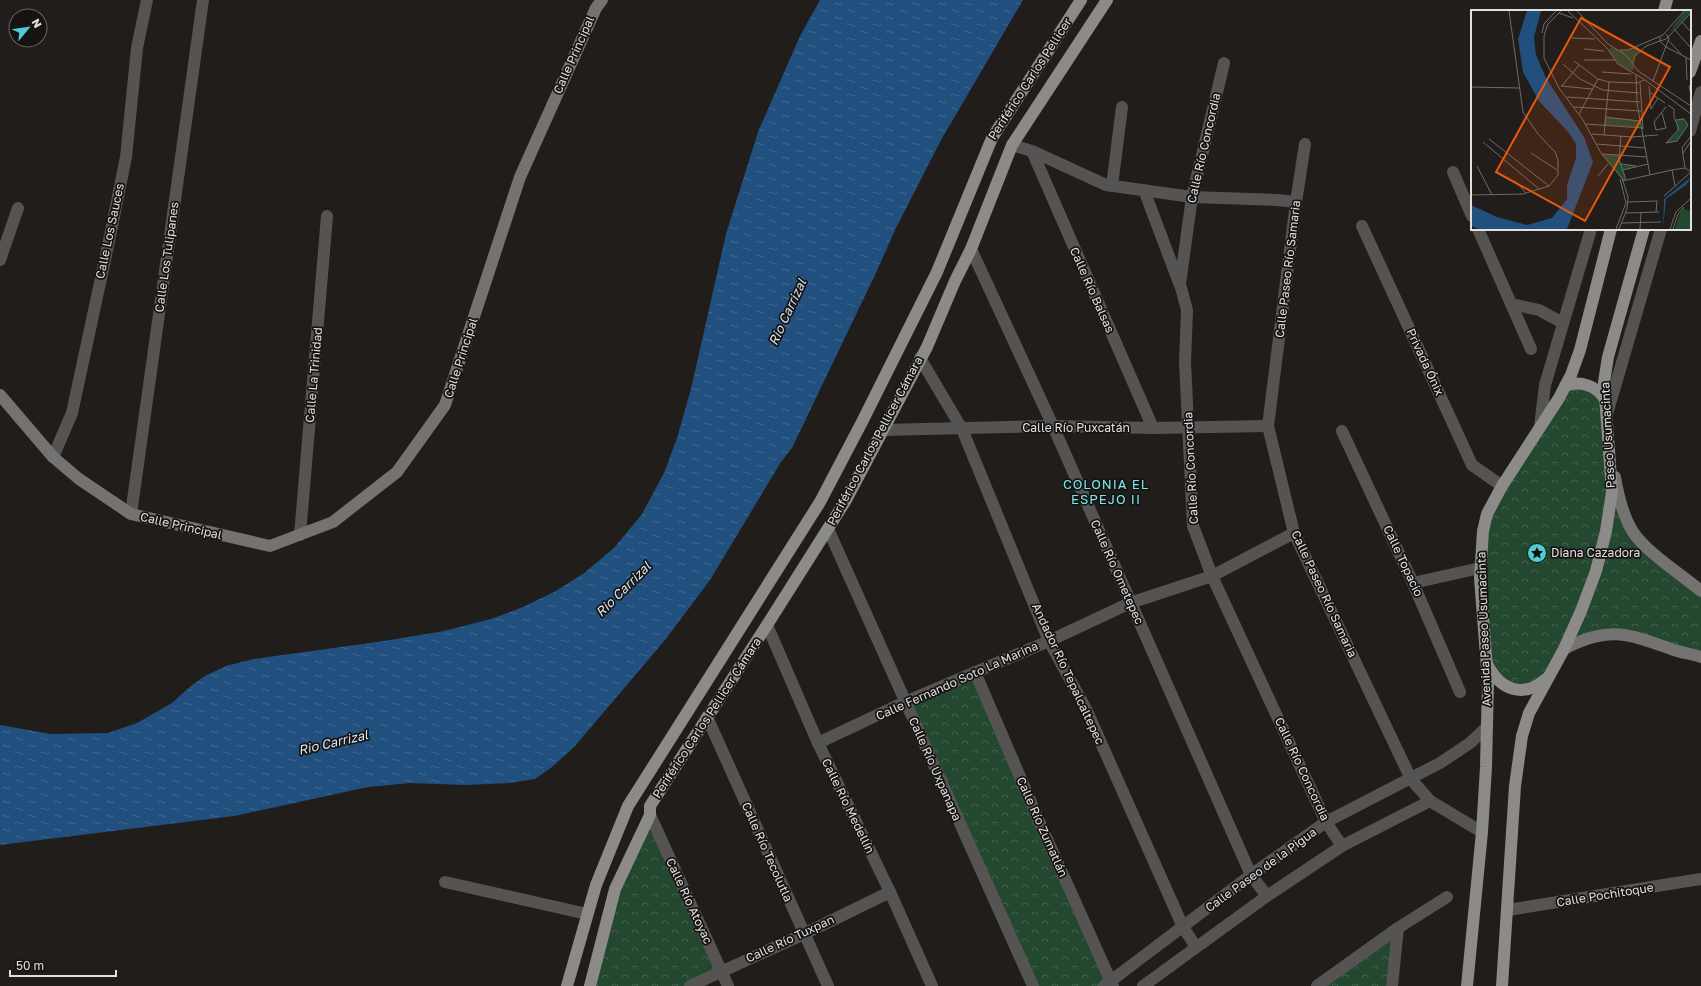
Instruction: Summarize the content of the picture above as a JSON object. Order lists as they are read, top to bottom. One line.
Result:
{"streets":{"main road":["Calle Principal","Periférico Carlos Pellicer","Paseo Usumacinta","Periférico Carlos Pellicer Cámara","Avenida Paseo Usumacinta"],"street":["Calle Río Concordia","Calle Los Sauces","Calle Los Tulipanes","Calle Paseo Río Samaria","Calle Río Balsas","Privada Ónix","Calle La Trinidad","Calle Río Puxcatán","Calle Topacio","Calle Río Ometepec","Andador Río Tepalcaltepec","Calle Fernando Soto La Marina","Calle Río Uxpanapa","Calle Río Medellín","Calle Río Zumatlán","Calle Río Tecolutla","Calle Paseo de la Pigua","Calle Pochitoque","Calle Río Atoyac","Calle Río Tuxpan"]},"crossings":[["Calle Principal","Calle Los Sauces"],["Calle Principal","Calle Los Tulipanes"],["Calle Principal","Calle La Trinidad"],["Periférico Carlos Pellicer","Periférico Carlos Pellicer Cámara"],["Calle Río Concordia","Calle Río Puxcatán"],["Calle Río Concordia","Calle Fernando Soto La Marina"],["Calle Río Concordia","Calle Paseo de la Pigua"],["Calle Paseo Río Samaria","Calle Río Puxcatán"],["Calle Paseo Río Samaria","Avenida Paseo Usumacinta"],["Calle Paseo Río Samaria","Calle Fernando Soto La Marina"],["Calle Paseo Río Samaria","Calle Paseo de la Pigua"],["Calle Río Balsas","Calle Río Puxcatán"],["Privada Ónix","Avenida Paseo Usumacinta"],["Calle Río Puxcatán","Periférico Carlos Pellicer Cámara"],["Calle Río Puxcatán","Calle Río Ometepec"],["Calle Río Puxcatán","Andador Río Tepalcaltepec"],["Periférico Carlos Pellicer Cámara","Calle Río Ometepec"],["Periférico Carlos Pellicer Cámara","Andador Río Tepalcaltepec"],["Periférico Carlos Pellicer Cámara","Calle Río Uxpanapa"],["Periférico Carlos Pellicer Cámara","Calle Río Medellín"],["Periférico Carlos Pellicer Cámara","Calle Río Tecolutla"],["Periférico Carlos Pellicer Cámara","Calle Río Atoyac"],["Calle Río Ometepec","Calle Fernando Soto La Marina"],["Calle Río Ometepec","Calle Paseo de la Pigua"],["Avenida Paseo Usumacinta","Calle Paseo de la Pigua"],["Andador Río Tepalcaltepec","Calle Fernando Soto La Marina"],["Andador Río Tepalcaltepec","Calle Paseo de la Pigua"],["Calle Fernando Soto La Marina","Calle Río Uxpanapa"],["Calle Fernando Soto La Marina","Calle Río Medellín"],["Calle Fernando Soto La Marina","Calle Río Zumatlán"],["Calle Río Medellín","Calle Río Tuxpan"],["Calle Río Zumatlán","Calle Paseo de la Pigua"],["Calle Río Tecolutla","Calle Río Tuxpan"],["Calle Río Atoyac","Calle Río Tuxpan"]],"districts":["COLONIA EL ESPEJO II"],"water":["Rio Carrizal"],"places":{"place":["Diana Cazadora"]},"scale_bar":"50 m","north":"top right"}
